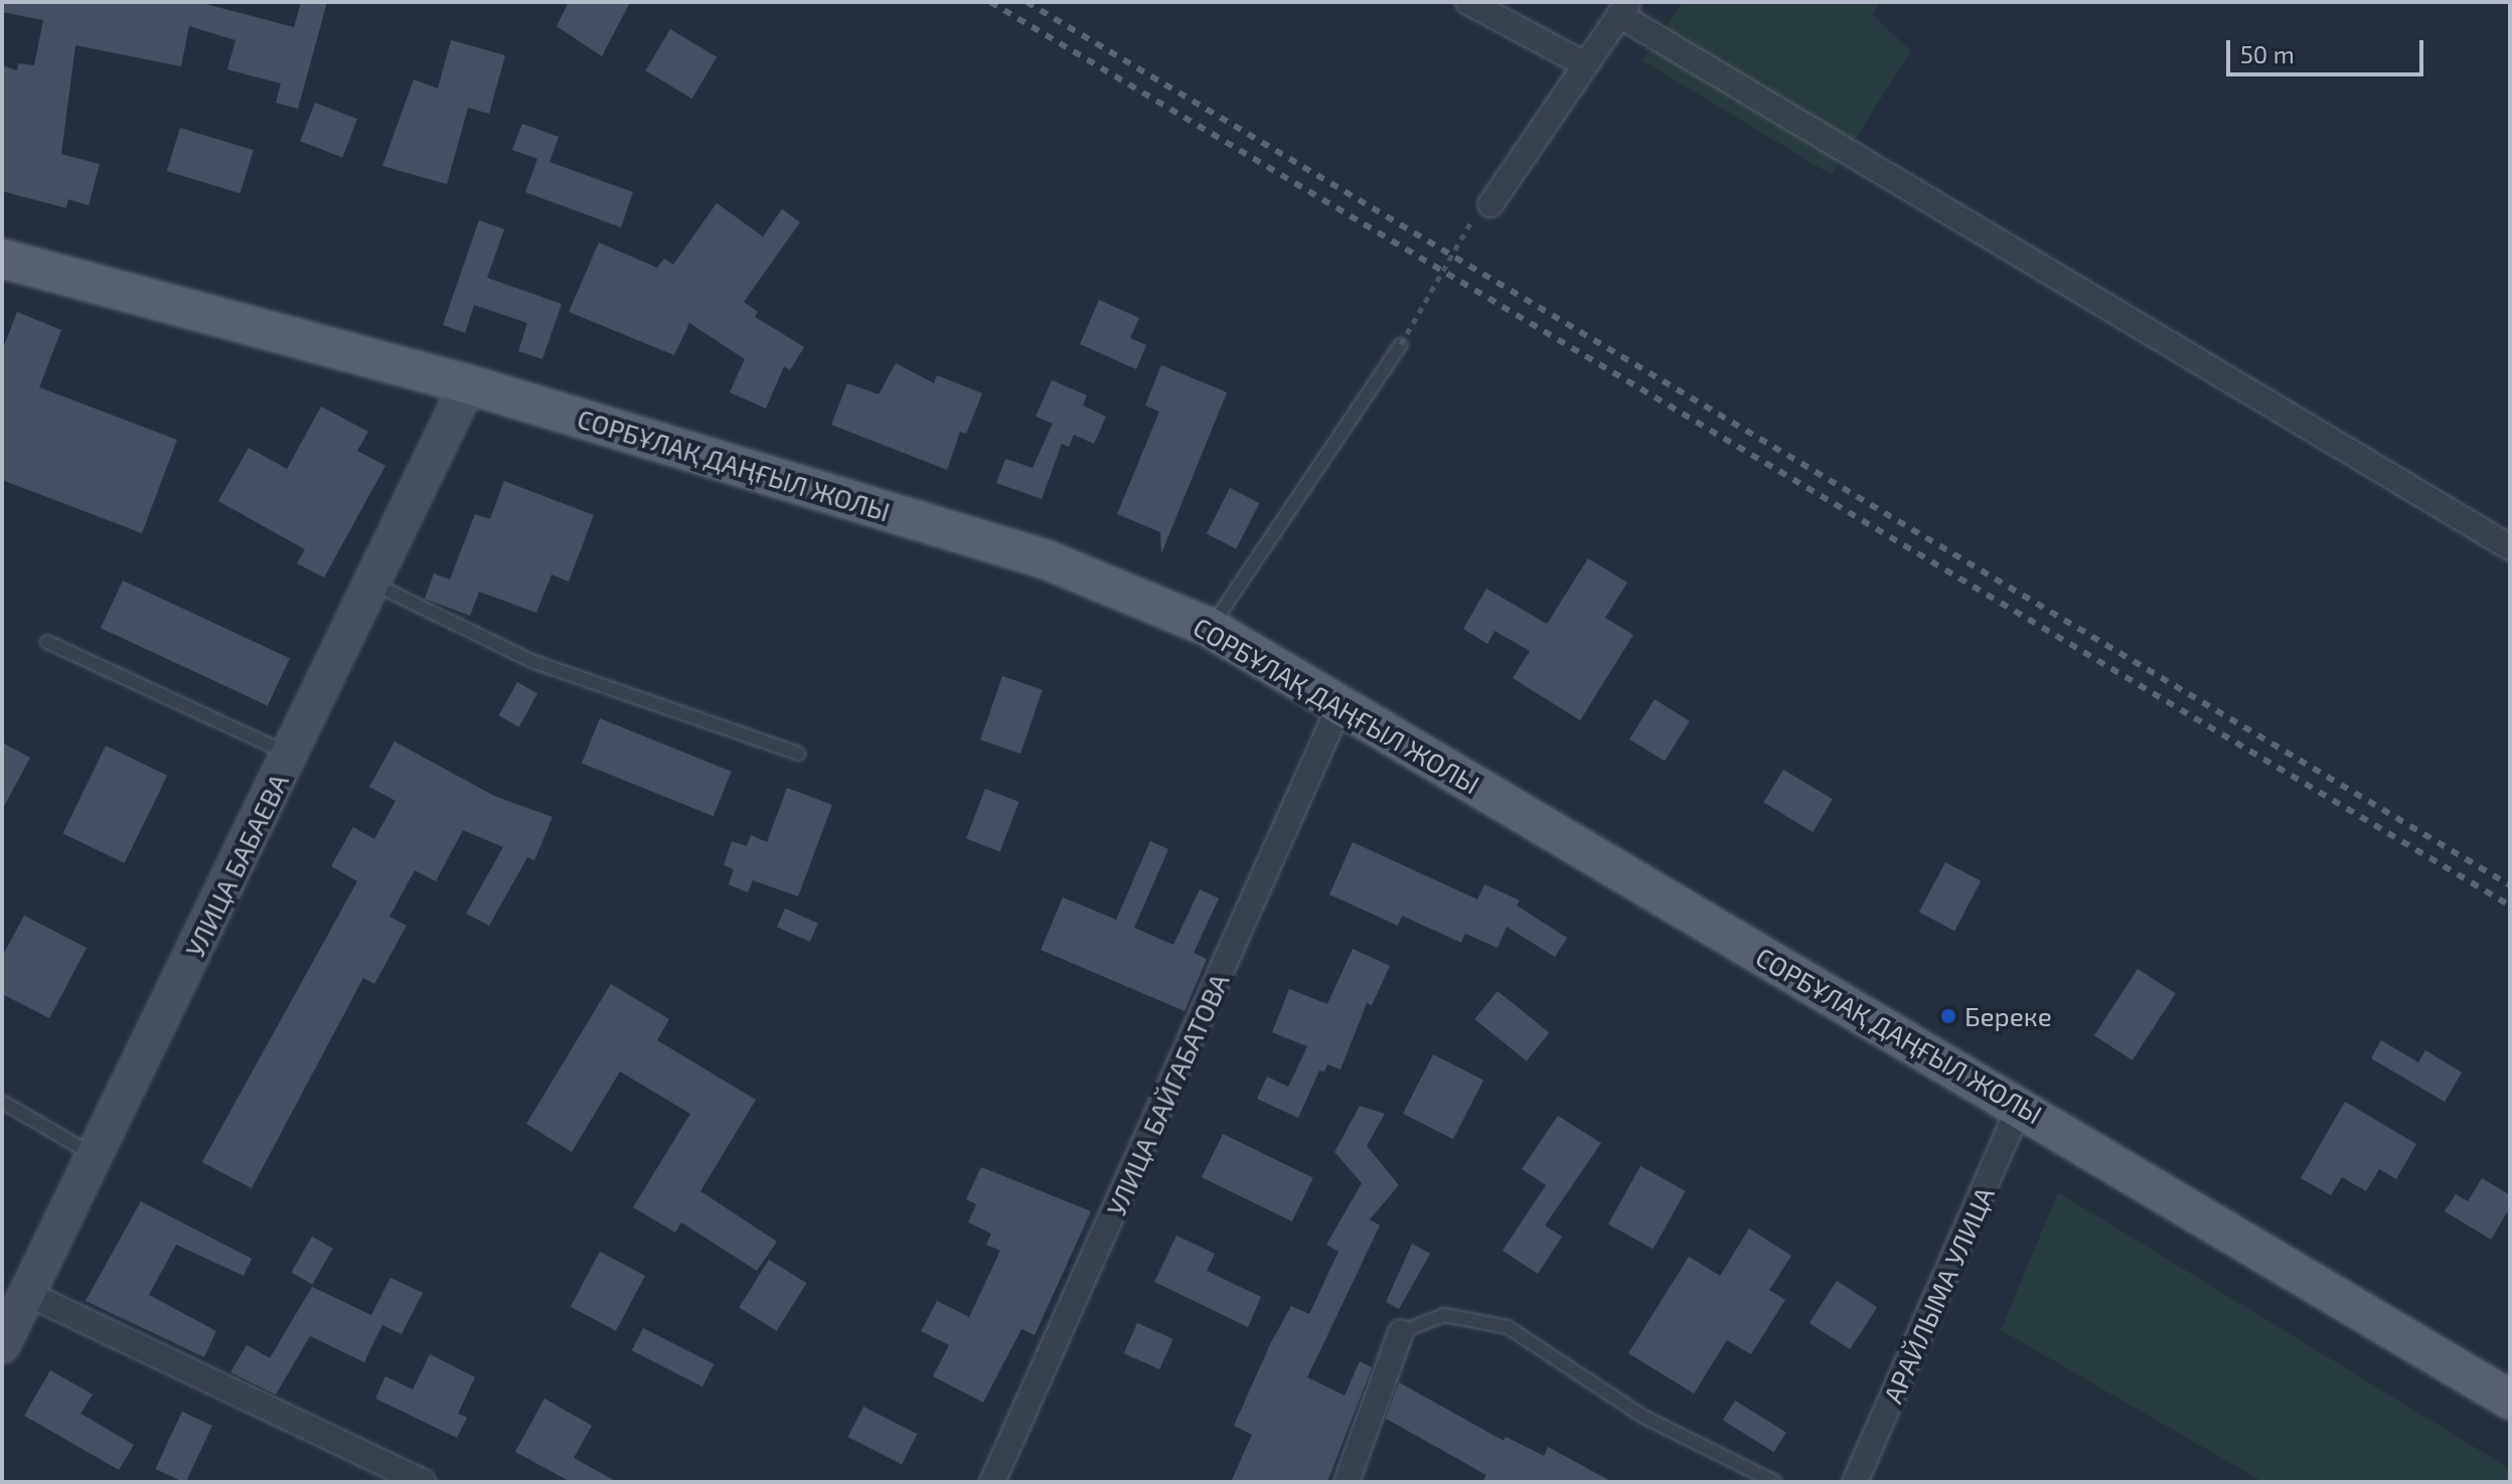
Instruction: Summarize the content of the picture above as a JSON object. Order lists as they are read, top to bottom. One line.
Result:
{"streets":{"main road":["СОРБҰЛАҚ ДАҢҒЫЛ ЖОЛЫ"],"street":["УЛИЦА БАБАЕВА","УЛИЦА БАЙГАБАТОВА","АРАЙЛЫМА УЛИЦА"]},"crossings":[["СОРБҰЛАҚ ДАҢҒЫЛ ЖОЛЫ","УЛИЦА БАБАЕВА"],["СОРБҰЛАҚ ДАҢҒЫЛ ЖОЛЫ","УЛИЦА БАЙГАБАТОВА"],["СОРБҰЛАҚ ДАҢҒЫЛ ЖОЛЫ","АРАЙЛЫМА УЛИЦА"]],"places":["Береке"],"scale_bar":"50 m"}
